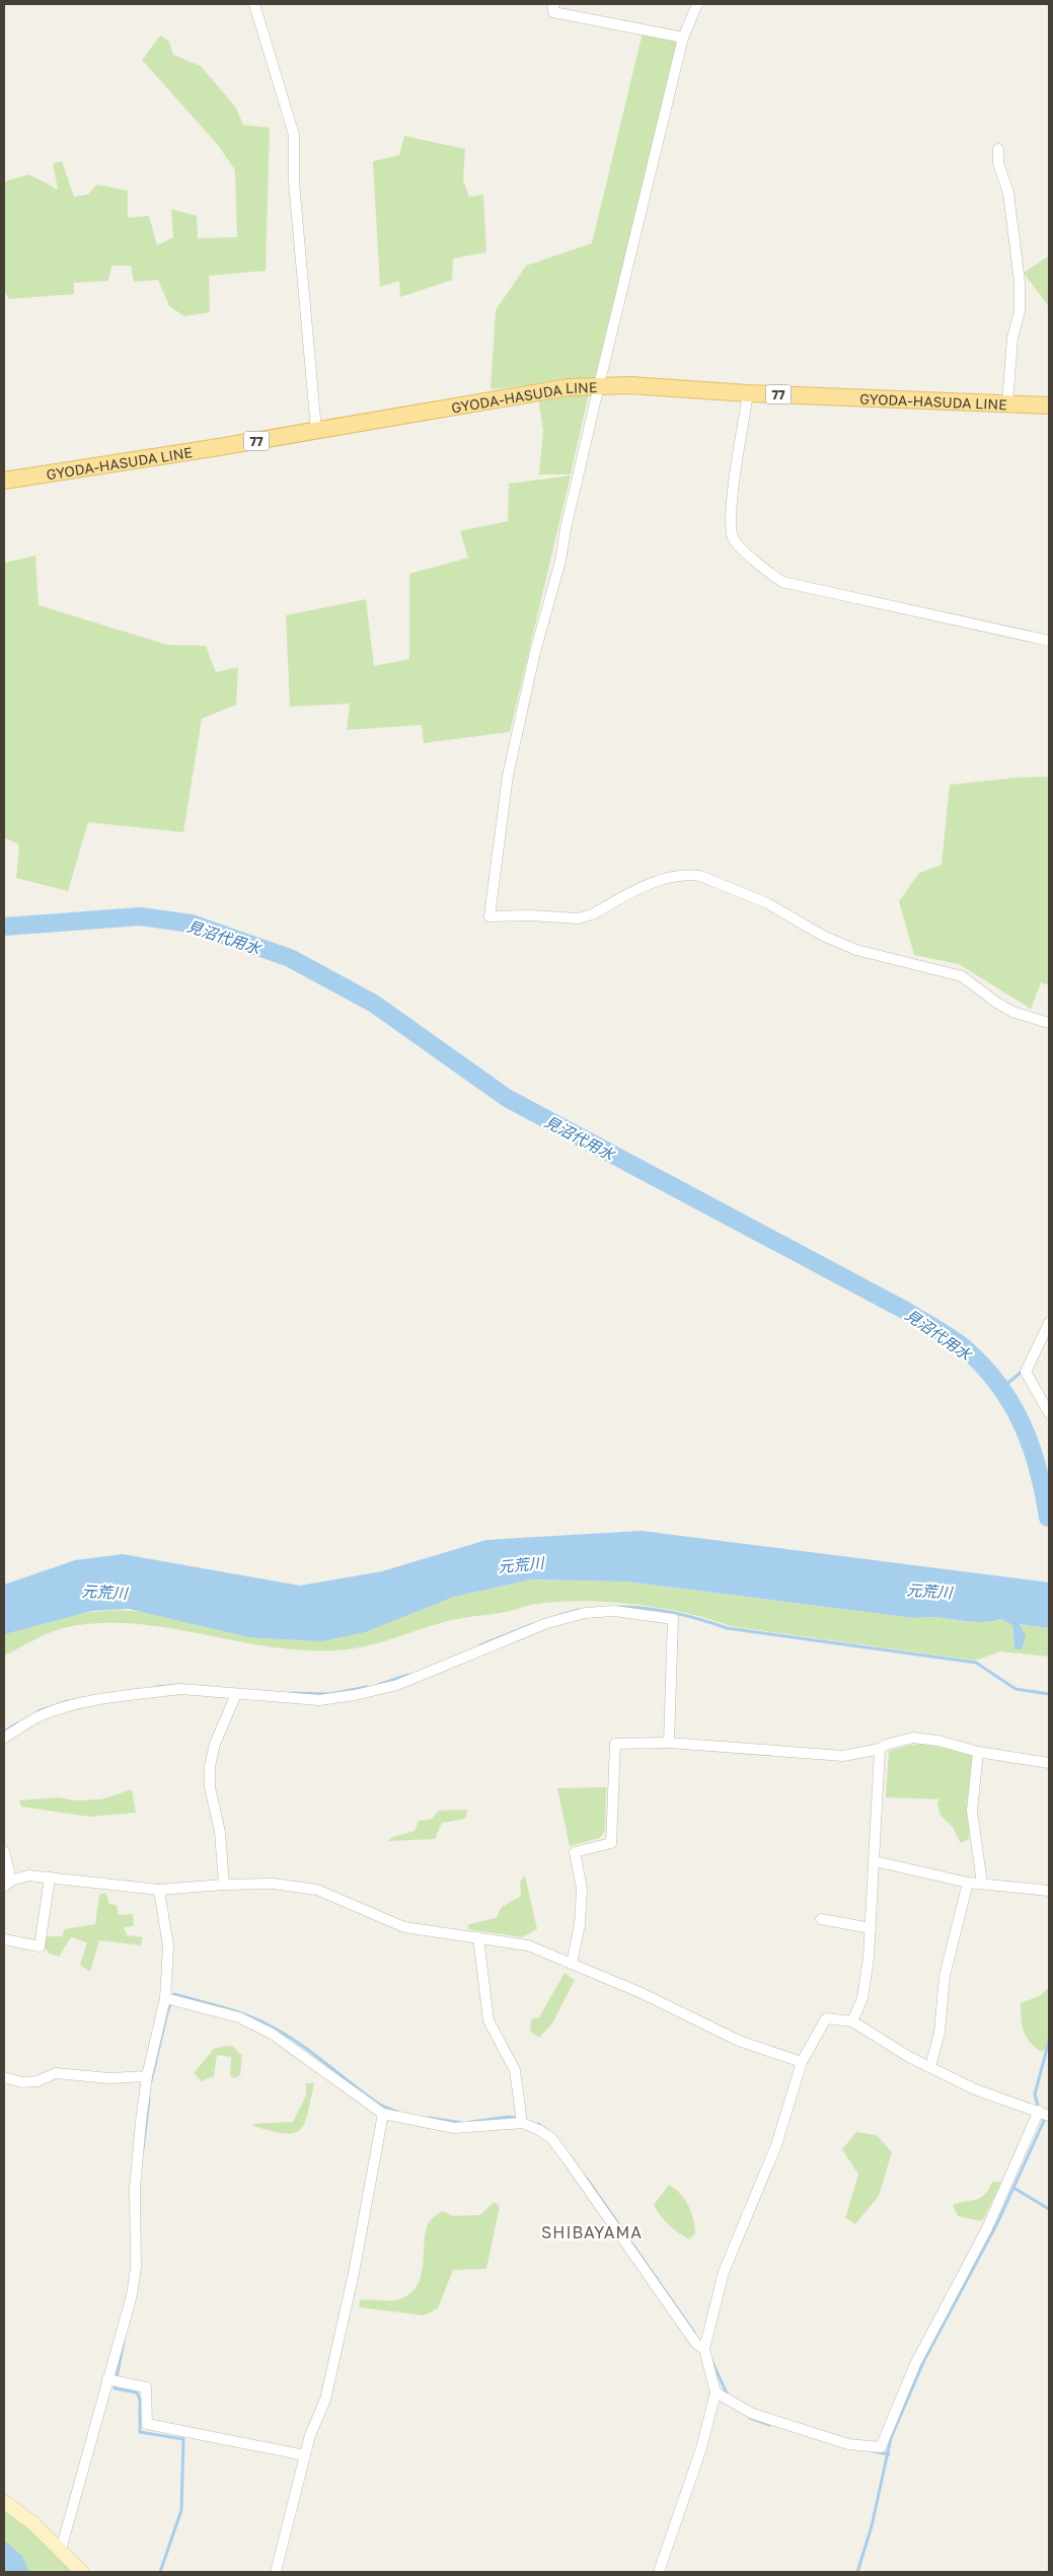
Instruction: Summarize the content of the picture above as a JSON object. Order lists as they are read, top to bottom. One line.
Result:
{"streets":{"main road":["77","GYODA-HASUDA LINE"]},"districts":["SHIBAYAMA"],"water":["見沼代用水","元荒川"]}
